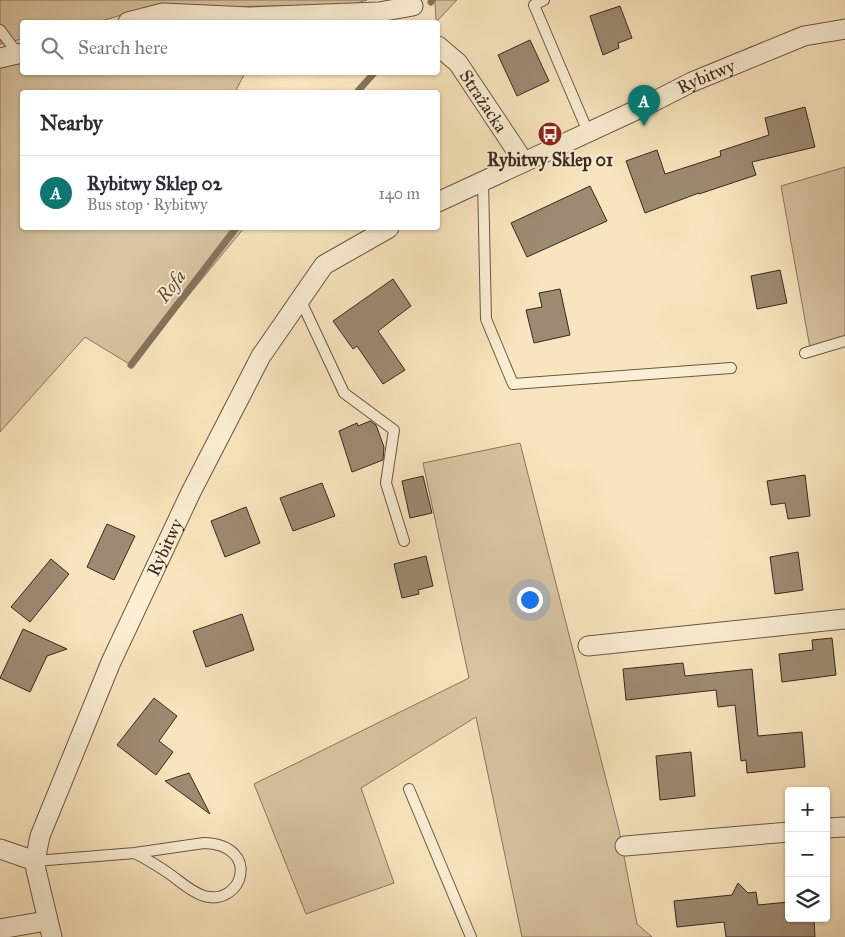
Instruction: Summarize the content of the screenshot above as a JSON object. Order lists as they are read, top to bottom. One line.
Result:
{"streets":{"street":["Rybitwy","Strażacka"]},"crossings":[["Rybitwy","Strażacka"]],"water":["Rofa"],"places":{"bus stop":["Rybitwy Sklep 01"]},"page":{"search":"Search here","pins":"A","heading":"Nearby","list":[{"mark":"A","name":"Rybitwy Sklep 02","note":"Bus stop · Rybitwy","value":"140 m"}],"map_buttons":["+","−"]}}
